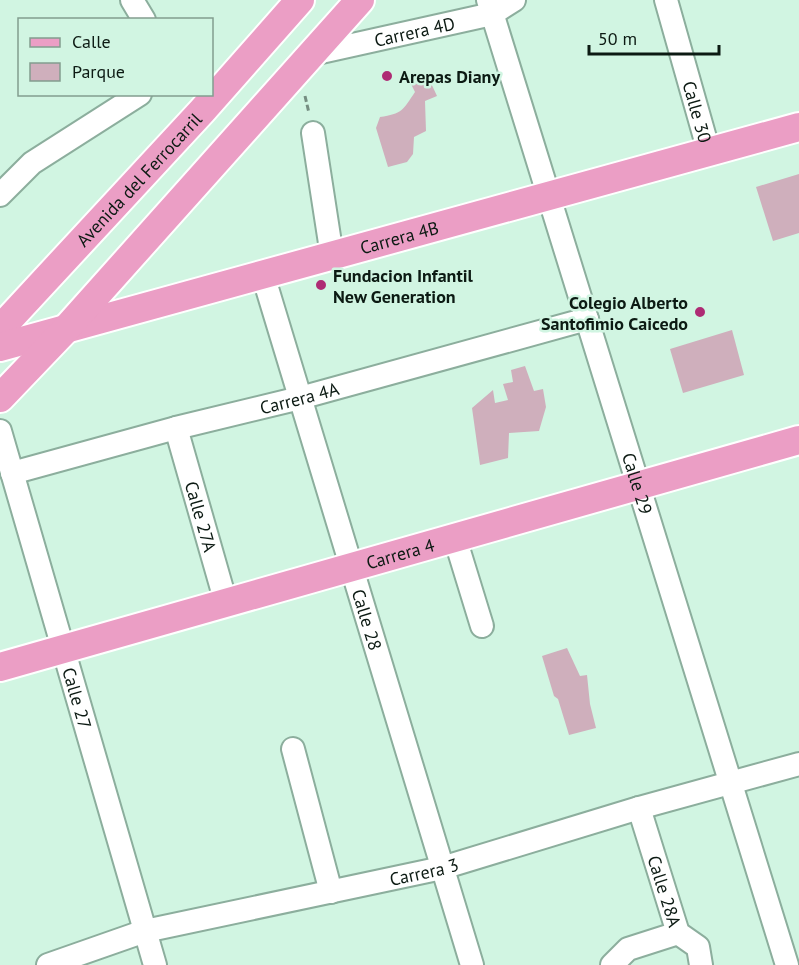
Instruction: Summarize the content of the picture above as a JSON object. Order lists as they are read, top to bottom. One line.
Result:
{"streets":{"main road":["Avenida del Ferrocarril","Carrera 4B","Carrera 4"],"street":["Carrera 4D","Calle 30","Carrera 4A","Calle 29","Calle 27A","Calle 28","Calle 27","Carrera 3","Calle 28A"]},"crossings":[["Carrera 4D","Calle 29"],["Calle 30","Carrera 4B"],["Carrera 4B","Calle 29"],["Carrera 4B","Calle 28"],["Carrera 4A","Calle 29"],["Carrera 4A","Calle 27A"],["Carrera 4A","Calle 28"],["Carrera 4A","Calle 27"],["Calle 29","Carrera 4"],["Calle 29","Carrera 3"],["Calle 27A","Carrera 4"],["Carrera 4","Calle 28"],["Carrera 4","Calle 27"],["Calle 28","Carrera 3"],["Calle 27","Carrera 3"],["Carrera 3","Calle 28A"]],"places":["Arepas Diany","Fundacion Infantil New Generation","Colegio Alberto Santofimio Caicedo"],"legend":["Calle","Parque"],"scale_bar":"50 m"}
